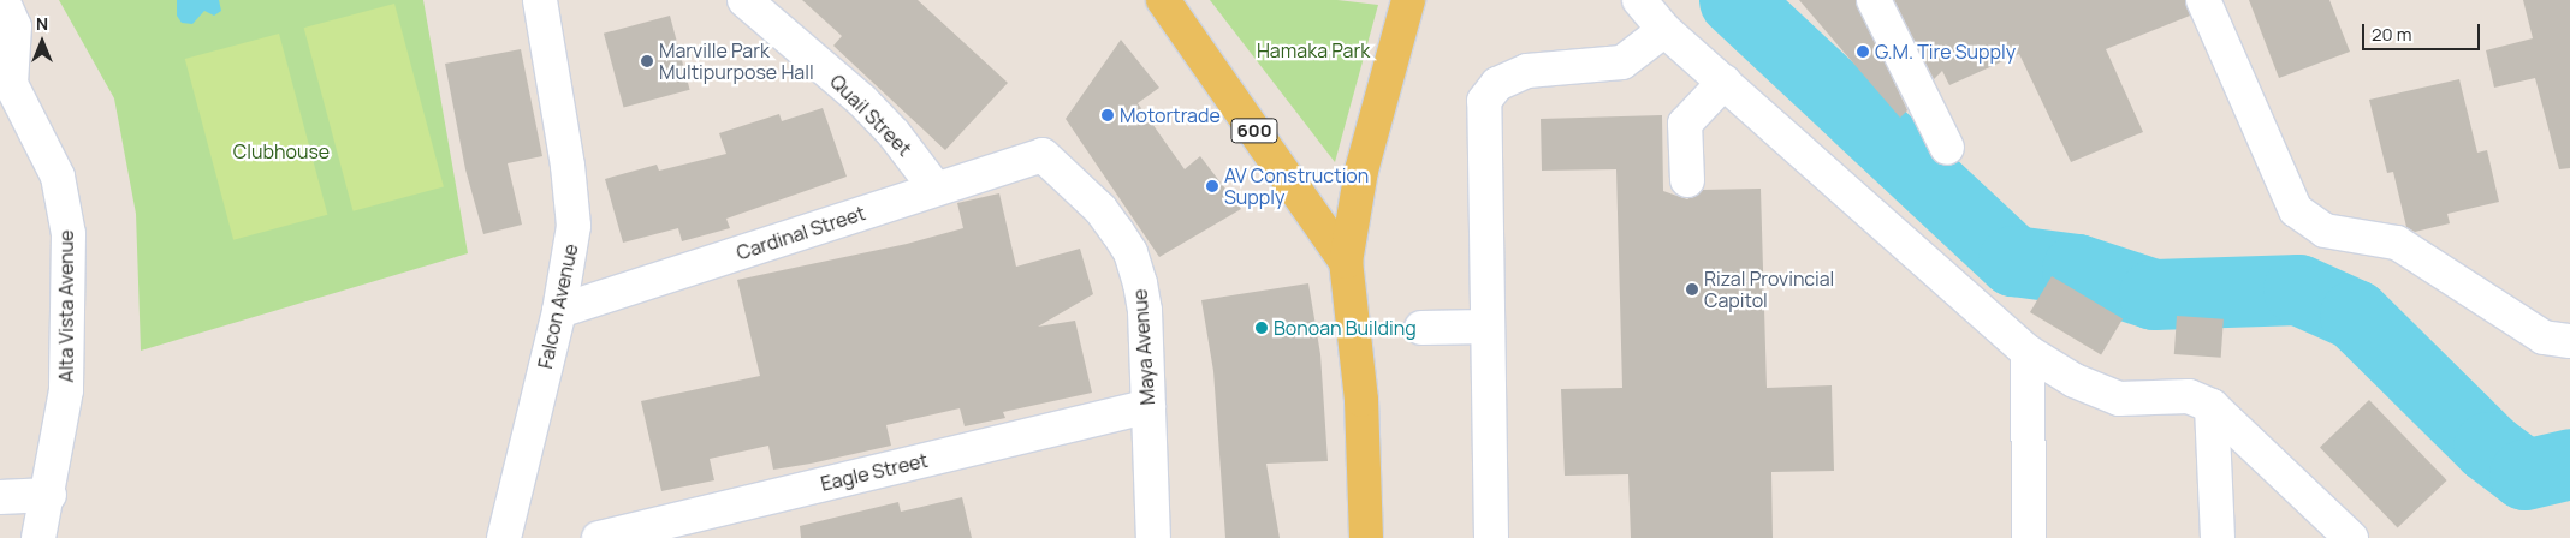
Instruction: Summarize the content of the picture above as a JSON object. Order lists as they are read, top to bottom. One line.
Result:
{"streets":{"main road":["600"],"street":["Quail Street","Cardinal Street","Alta Vista Avenue","Falcon Avenue","Maya Avenue","Eagle Street"]},"crossings":[["Quail Street","Cardinal Street"],["Cardinal Street","Falcon Avenue"],["Cardinal Street","Maya Avenue"],["Maya Avenue","Eagle Street"]],"parks":["Hamaka Park","Clubhouse"],"places":["G.M. Tire Supply","Marville Park Multipurpose Hall","Motortrade","AV Construction Supply","Rizal Provincial Capitol","Bonoan Building"],"scale_bar":"20 m","north":"top"}
